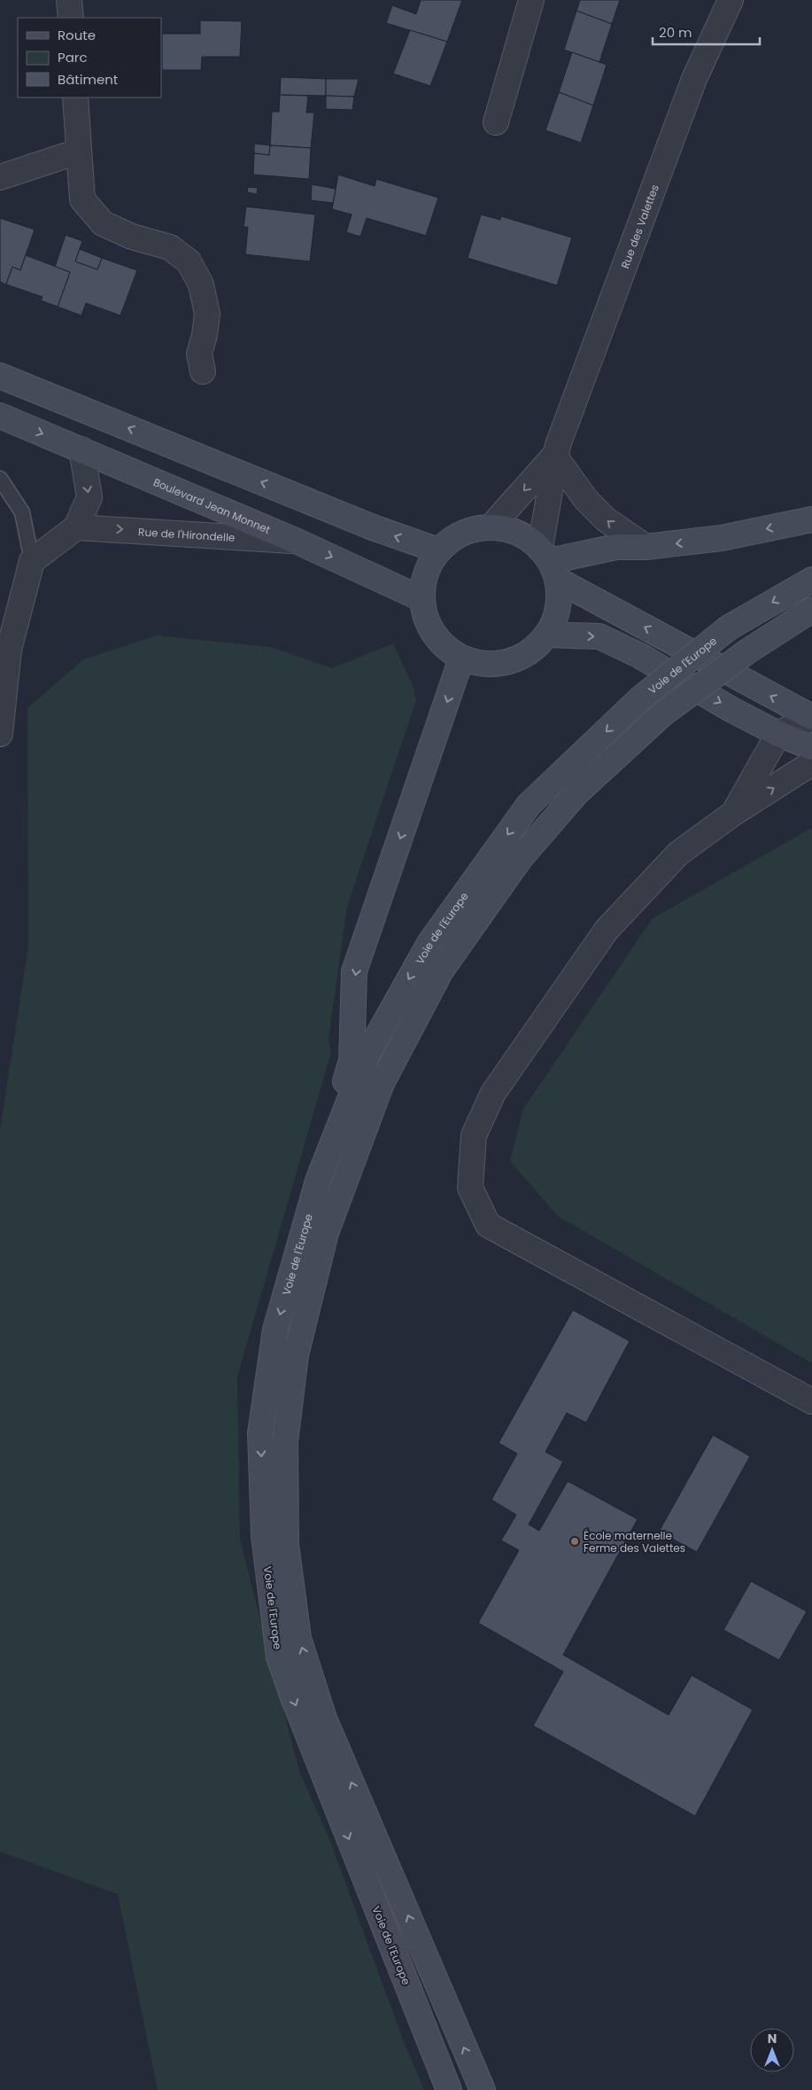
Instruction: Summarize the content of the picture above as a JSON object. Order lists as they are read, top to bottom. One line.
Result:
{"streets":{"main road":["Boulevard Jean Monnet","Voie de l'Europe"],"street":["Rue des Valettes","Rue de l'Hirondelle"]},"crossings":[["Rue des Valettes","Boulevard Jean Monnet"],["Boulevard Jean Monnet","Rue de l'Hirondelle"]],"one_way":["Rue de l'Hirondelle"],"places":["École maternelle Ferme des Valettes"],"legend":["Route","Parc","Bâtiment"],"scale_bar":"20 m","north":"top"}
